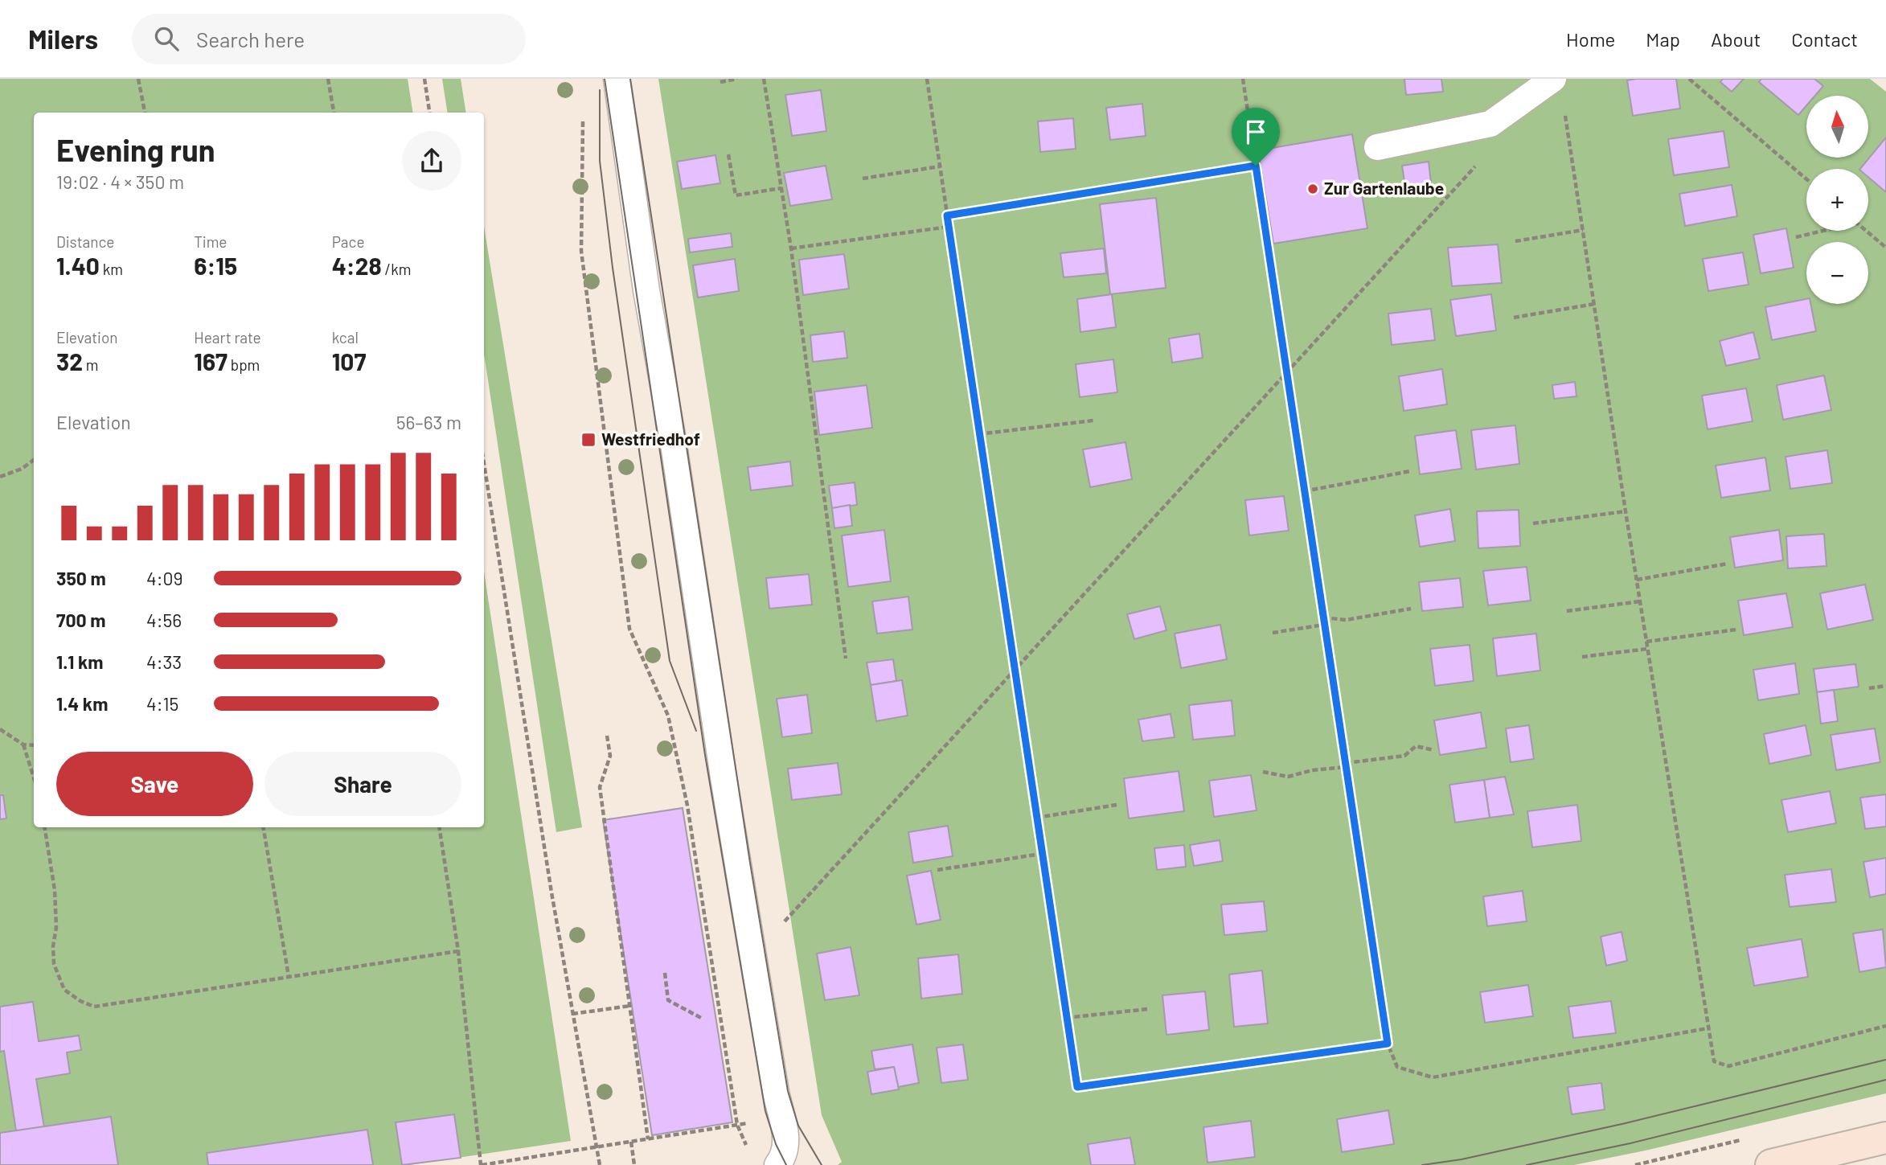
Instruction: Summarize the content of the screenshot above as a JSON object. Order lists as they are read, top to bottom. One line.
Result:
{"places":{"other":["Zur Gartenlaube"],"transit":["Westfriedhof"]},"north":"top","page":{"header":"Milers","search":"Search here","nav":["Home","Map","About","Contact"],"map_buttons":["+","−"],"heading":["Evening run","19:02 · 4 × 350 m"],"stats":[["Distance","1.40 km"],["Time","6:15"],["Pace","4:28 /km"],["Elevation","32 m"],["Heart rate","167 bpm"],["kcal","107"]],"chart":["Elevation","56–63 m"],"list":[{"name":"350 m","note":"4:09"},{"name":"700 m","note":"4:56"},{"name":"1.1 km","note":"4:33"},{"name":"1.4 km","note":"4:15"}],"buttons":["Save","Share"]}}
